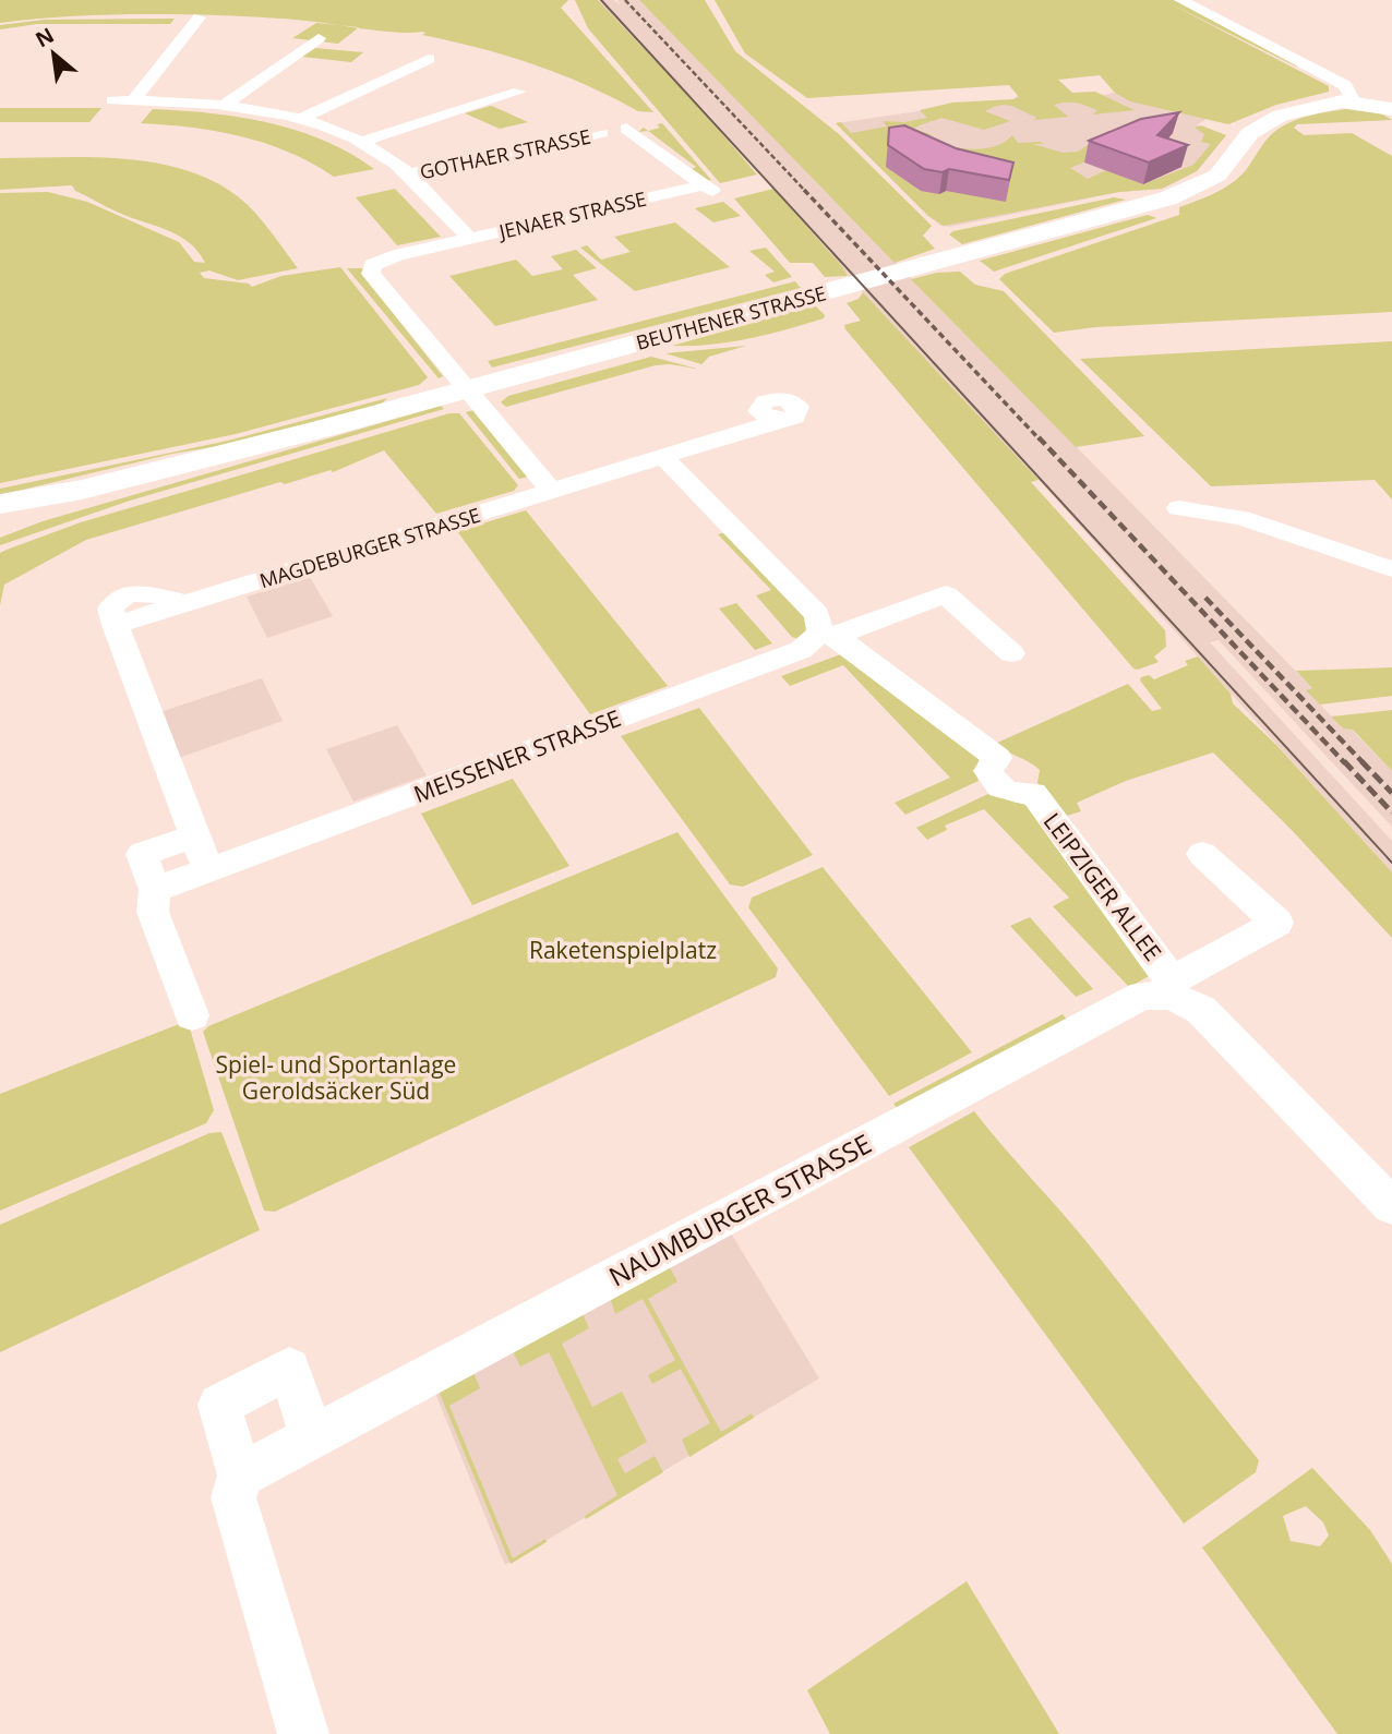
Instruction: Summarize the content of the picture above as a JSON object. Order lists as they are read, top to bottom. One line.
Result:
{"streets":{"main road":["BEUTHENER STRASSE"],"street":["GOTHAER STRASSE","JENAER STRASSE","MAGDEBURGER STRASSE","MEISSENER STRASSE","LEIPZIGER ALLEE","NAUMBURGER STRASSE"]},"crossings":[["GOTHAER STRASSE","JENAER STRASSE"],["JENAER STRASSE","BEUTHENER STRASSE"],["MAGDEBURGER STRASSE","LEIPZIGER ALLEE"],["MEISSENER STRASSE","LEIPZIGER ALLEE"],["LEIPZIGER ALLEE","NAUMBURGER STRASSE"]],"parks":["Raketenspielplatz","Spiel- und Sportanlage Geroldsäcker Süd"],"north":"top left"}
